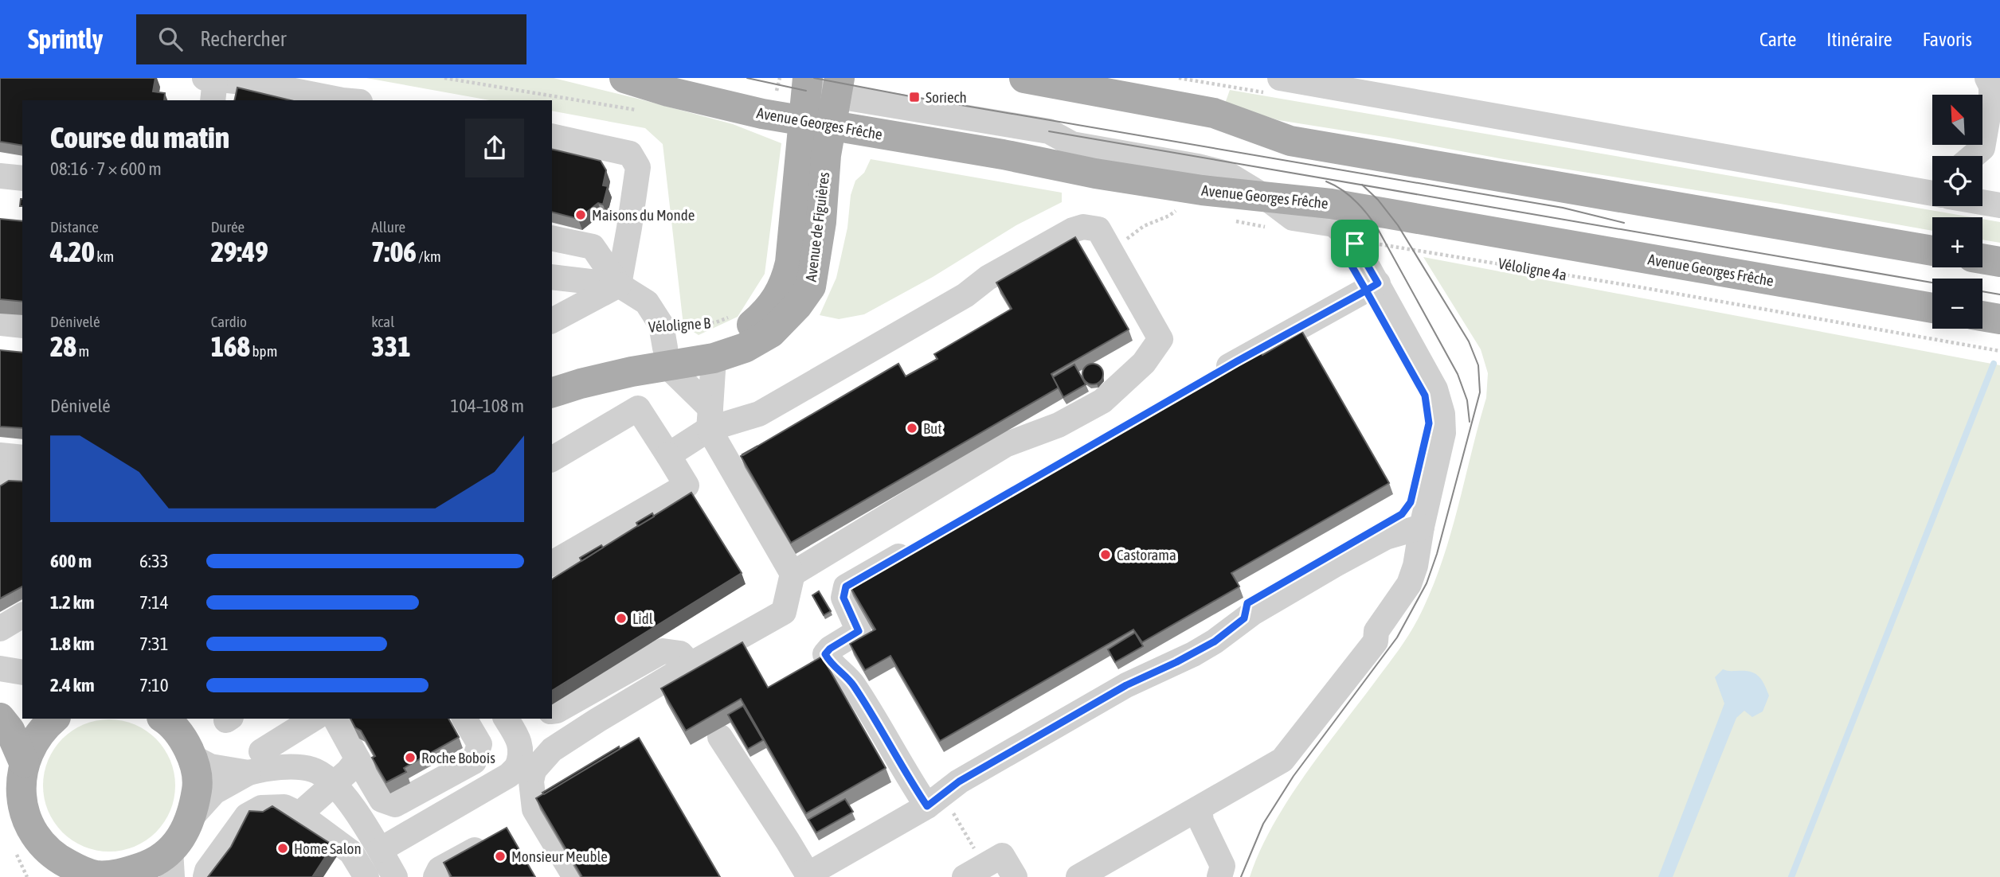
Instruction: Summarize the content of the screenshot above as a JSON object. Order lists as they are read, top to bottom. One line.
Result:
{"streets":{"main road":["Avenue Georges Frêche","Avenue de Figuières"],"path":["Véloligne 4a","Véloligne B"]},"crossings":[["Avenue Georges Frêche","Avenue de Figuières"],["Avenue de Figuières","Véloligne B"]],"places":{"transit":["Soriech"],"other":["Maisons du Monde","But","Castorama","Lidl","Roche Bobois","Home Salon","Monsieur Meuble"]},"north":"top left","page":{"header":"Sprintly","search":"Rechercher","nav":["Carte","Itinéraire","Favoris"],"map_buttons":["+","−"],"heading":["Course du matin","08:16 · 7 × 600 m"],"stats":[["Distance","4.20 km"],["Durée","29:49"],["Allure","7:06 /km"],["Dénivelé","28 m"],["Cardio","168 bpm"],["kcal","331"]],"chart":["Dénivelé","104–108 m"],"list":[{"name":"600 m","note":"6:33"},{"name":"1.2 km","note":"7:14"},{"name":"1.8 km","note":"7:31"},{"name":"2.4 km","note":"7:10"}]}}
